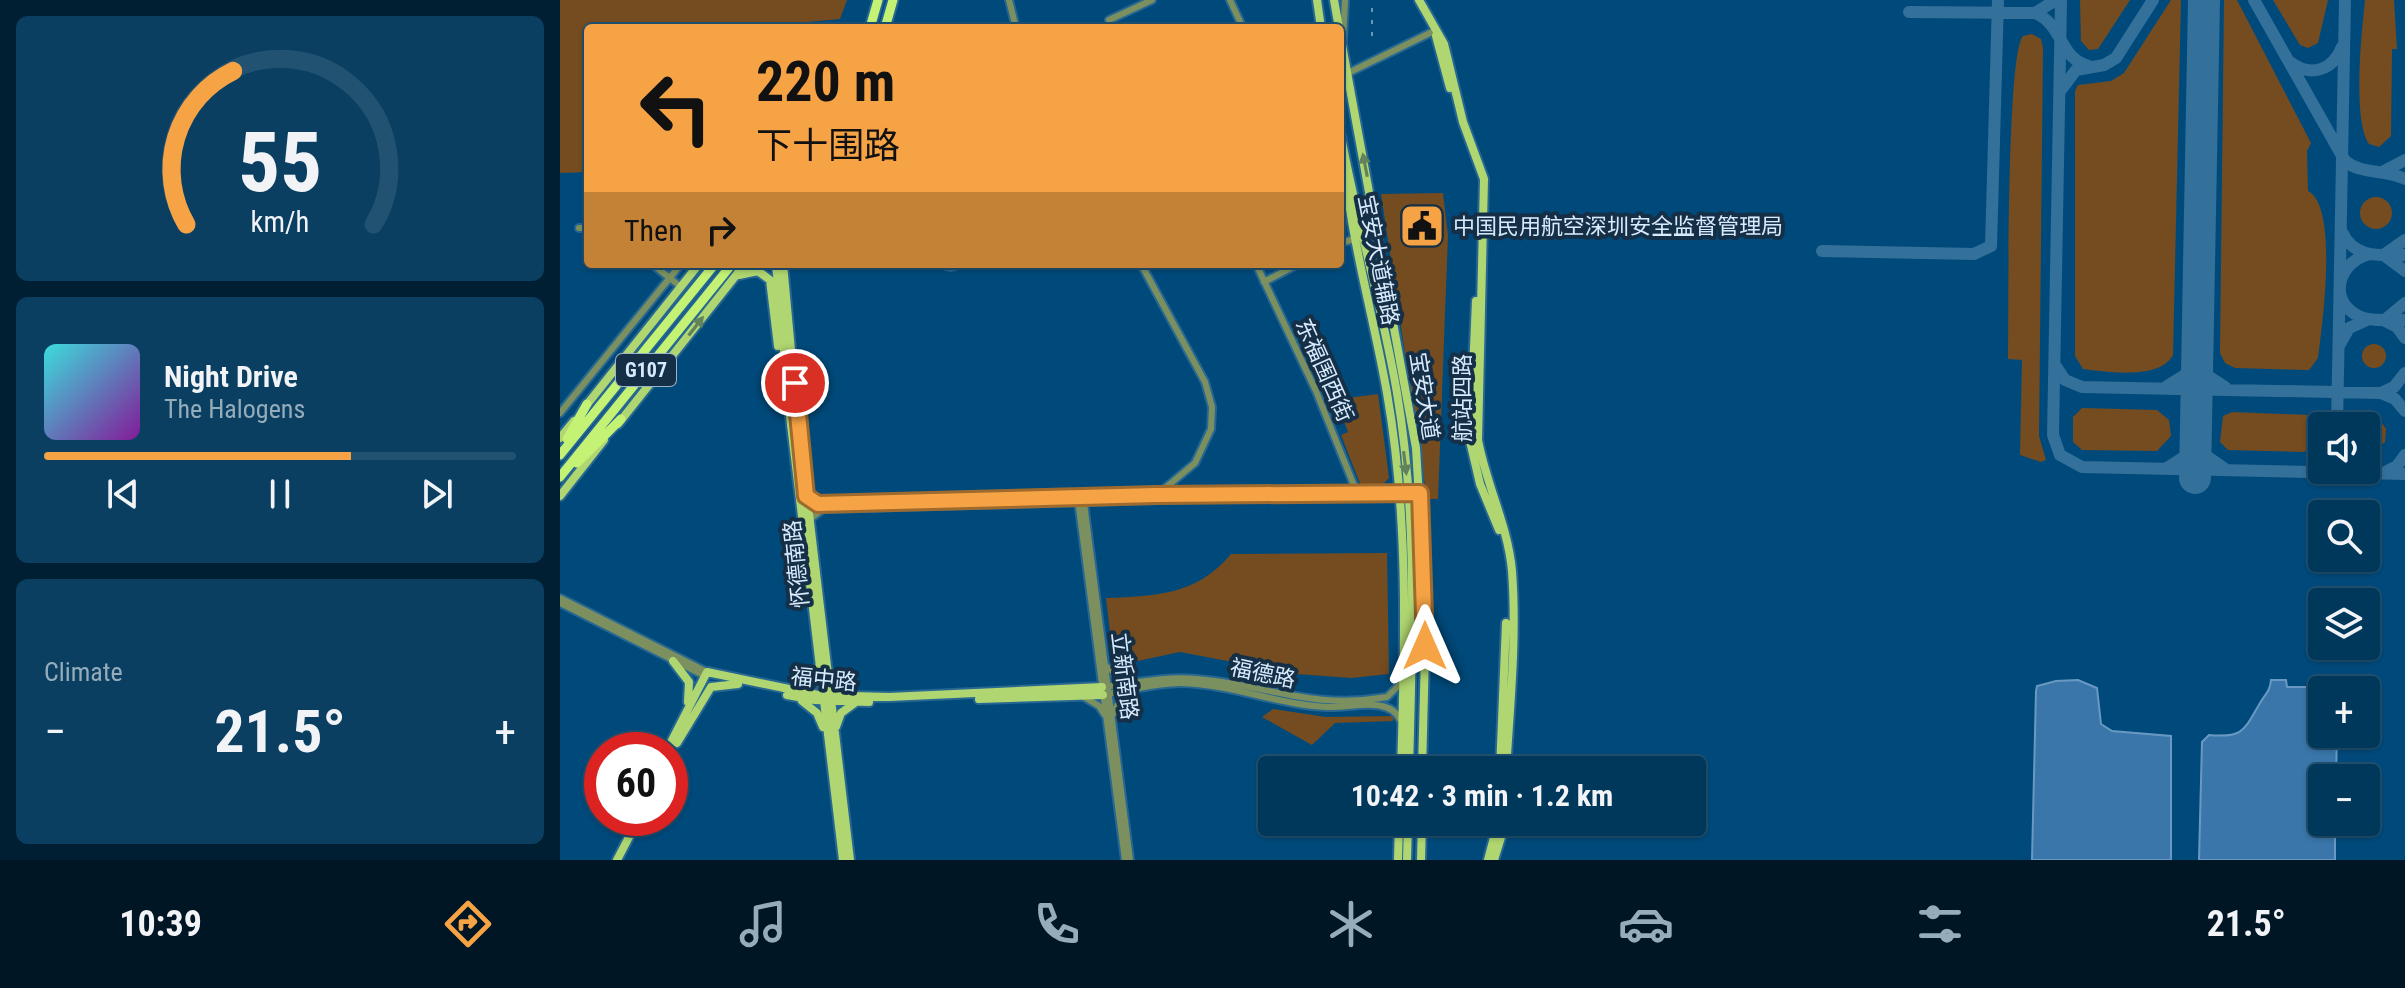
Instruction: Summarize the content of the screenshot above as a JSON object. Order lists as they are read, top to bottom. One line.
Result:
{"streets":{"highway":["G107"],"main road":["宝安大道辅路","宝安大道","航站四路","怀德南路","福中路"],"street":["东福围西街","福德路","立新南路"]},"crossings":[["怀德南路","福中路"],["福德路","立新南路"],["福德路","福中路"],["立新南路","福中路"]],"places":{"public building":["中国民用航空深圳安全监督管理局"]},"page":{"turn":["220 m","下十围路"],"then":"Then","song":["Night Drive","The Halogens"],"map_buttons":["+","−"],"tile":"Climate","heat":["−","21.5°","+"],"limit":"60","trip":"10:42 · 3 min · 1.2 km","tabs":["10:39","21.5°"],"gauge":["55","km/h"]}}
